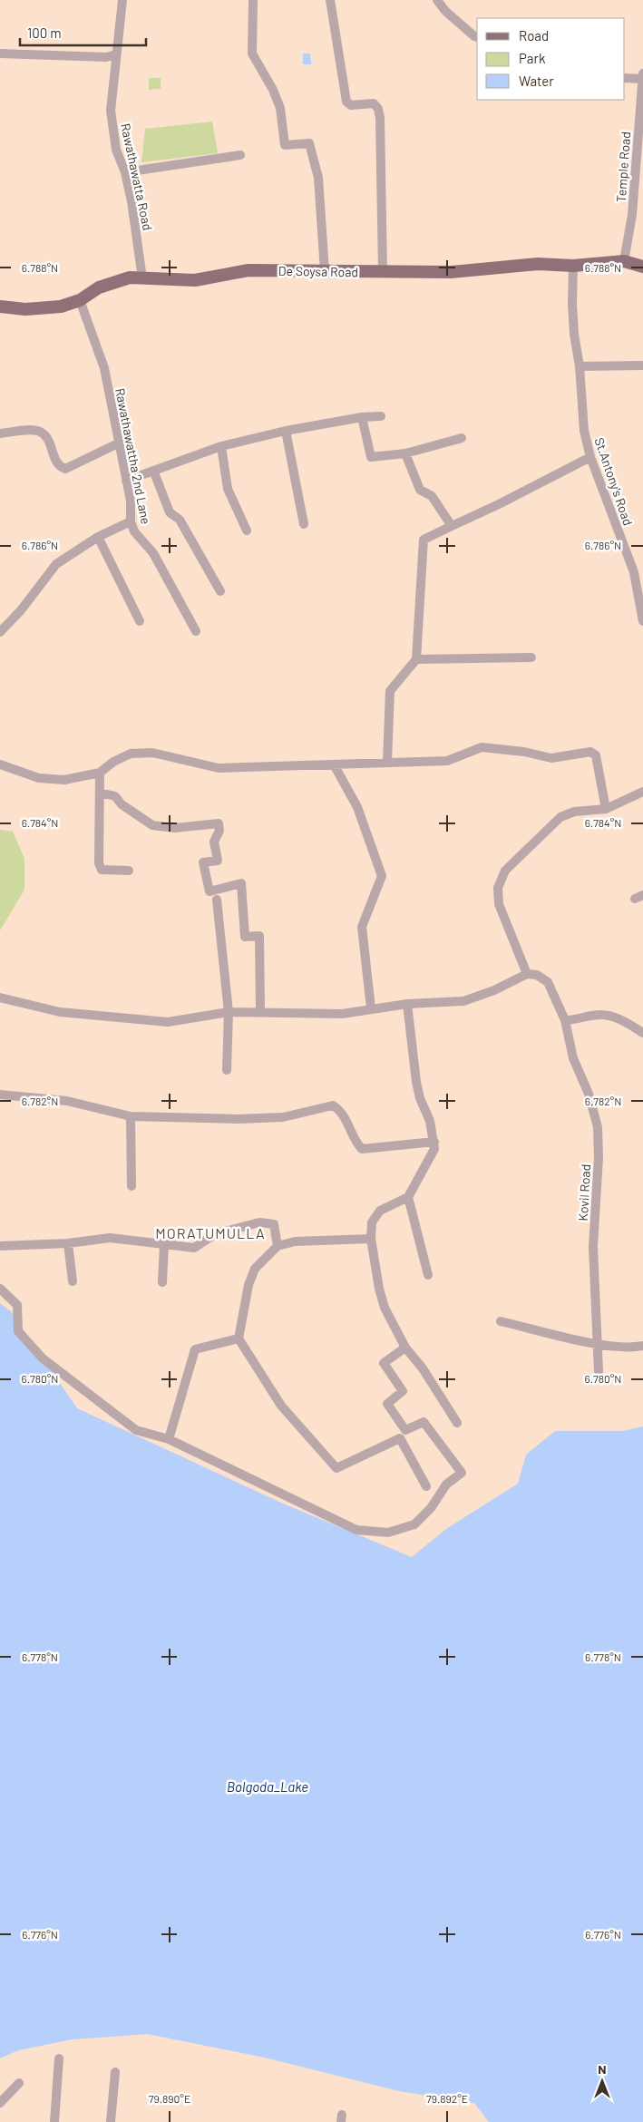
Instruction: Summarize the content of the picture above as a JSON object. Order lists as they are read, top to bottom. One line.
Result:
{"streets":{"main road":["De Soysa Road"],"street":["Temple Road","Rawathawatta Road","Rawathawattha 2nd Lane","St.Antony's Road","Kovil Road"]},"crossings":[["Temple Road","De Soysa Road"],["Rawathawatta Road","De Soysa Road"],["De Soysa Road","Rawathawattha 2nd Lane"],["De Soysa Road","St.Antony's Road"]],"districts":["MORATUMULLA"],"water":["Bolgoda_Lake"],"legend":["Road","Park","Water"],"scale_bar":"100 m","north":"top","coordinates":["6.788°N","6.786°N","6.784°N","6.782°N","6.780°N","6.778°N","6.776°N","79.890°E","79.892°E"]}
